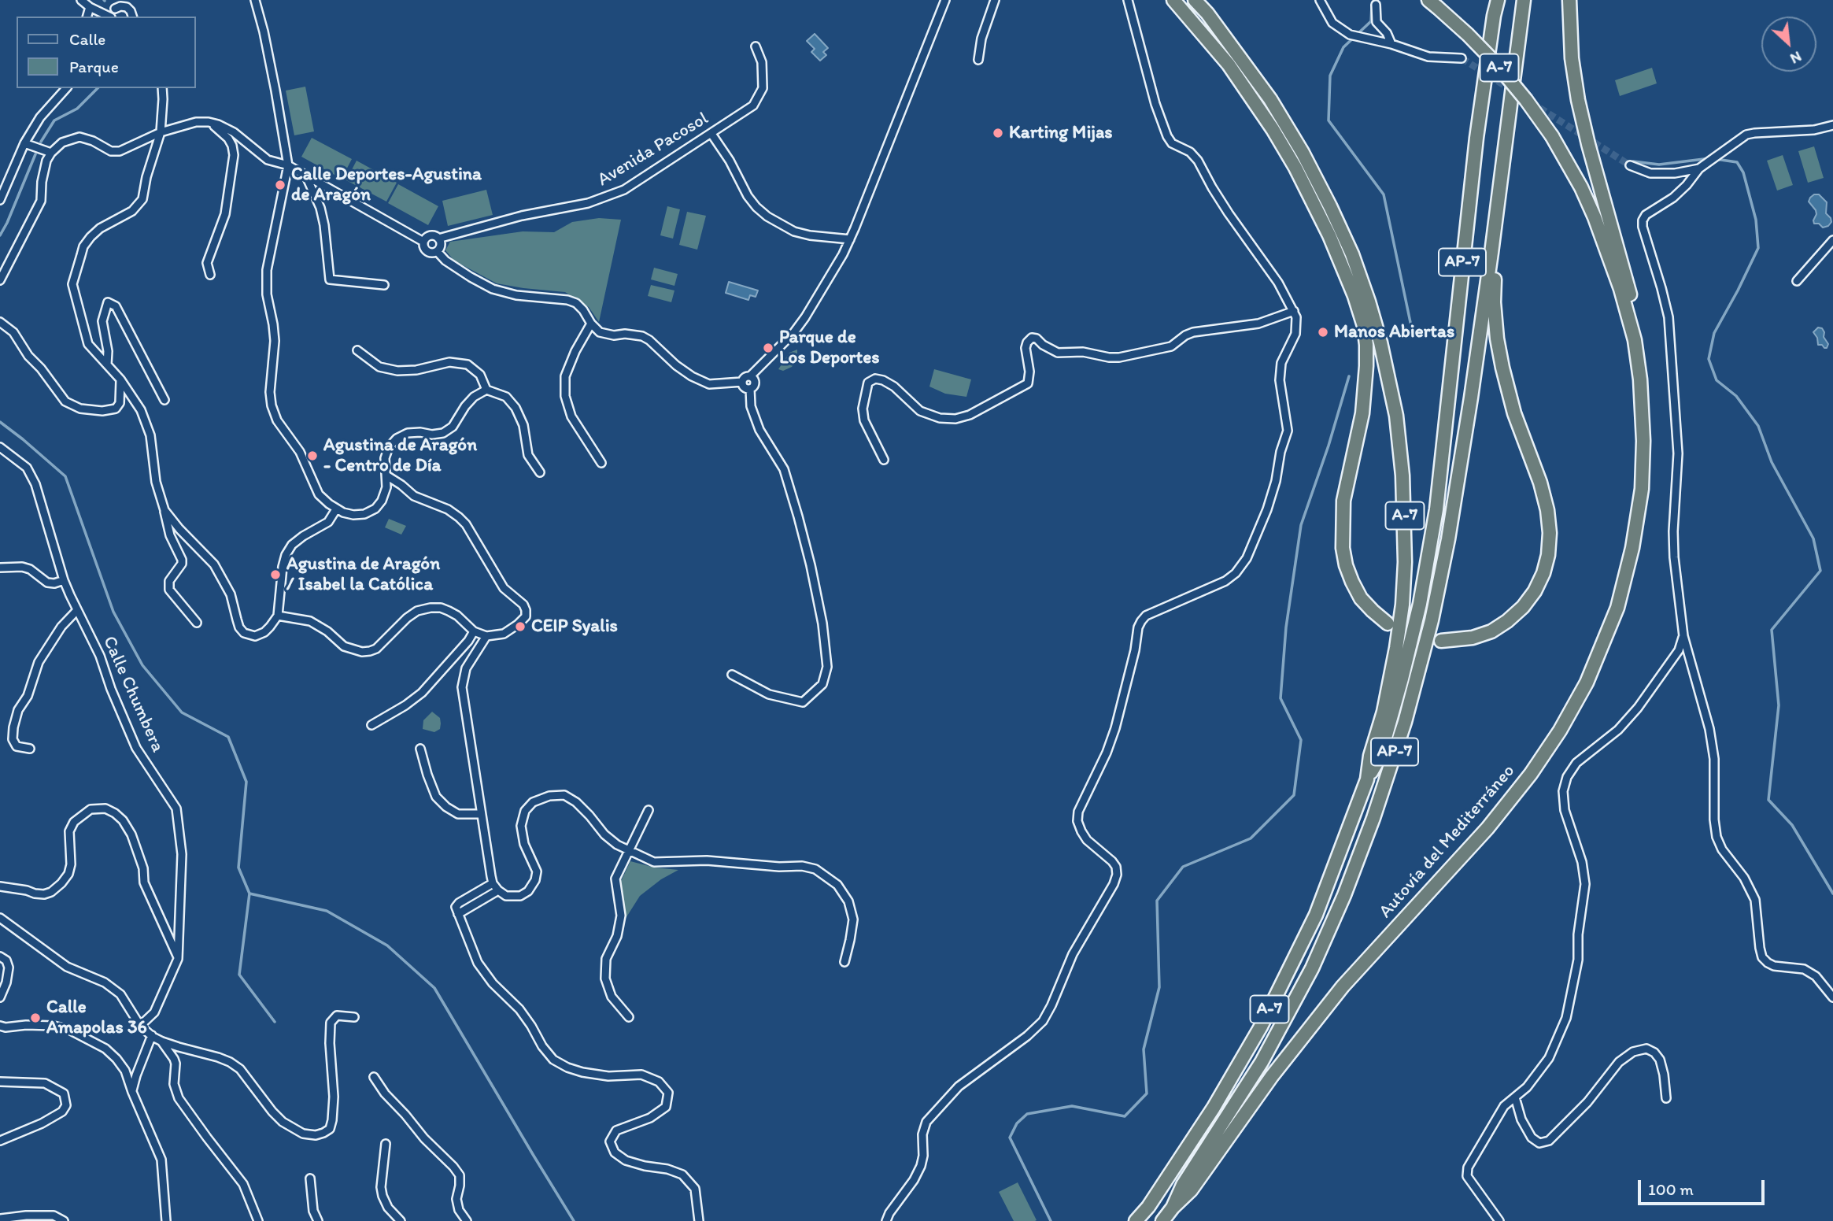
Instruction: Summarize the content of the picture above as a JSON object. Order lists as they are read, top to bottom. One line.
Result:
{"streets":{"highway":["A-7","AP-7","Autovía del Mediterráneo"],"street":["Avenida Pacosol","Calle Chumbera"]},"crossings":[["A-7","AP-7"],["AP-7","Autovía del Mediterráneo"]],"places":["Karting Mijas","Calle Deportes-Agustina de Aragón","Manos Abiertas","Parque de Los Deportes","Agustina de Aragón - Centro de Día","Agustina de Aragón / Isabel la Católica","CEIP Syalis","Calle Amapolas 36"],"legend":["Calle","Parque"],"scale_bar":"100 m","north":"bottom right"}
